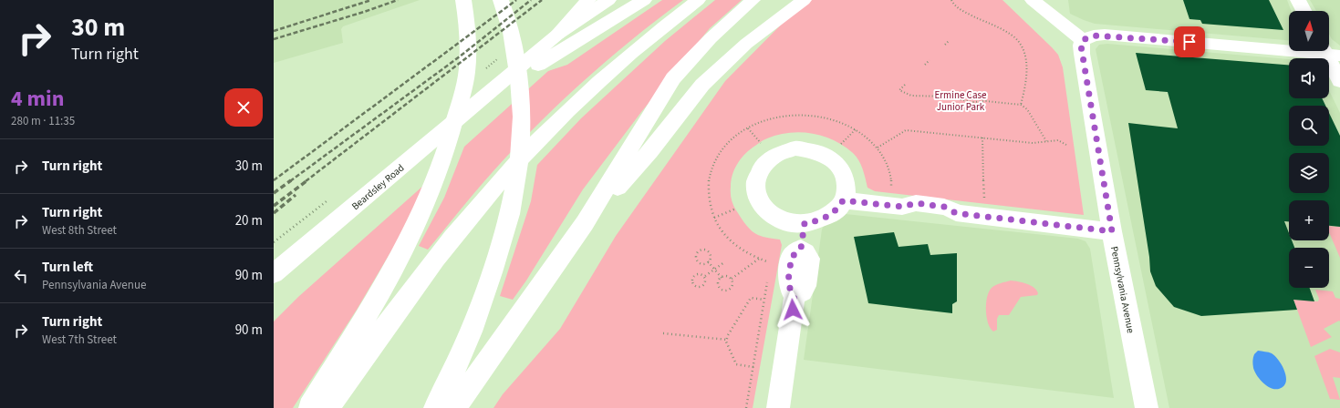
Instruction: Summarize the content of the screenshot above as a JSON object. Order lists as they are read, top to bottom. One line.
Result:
{"streets":{"main road":["Beardsley Road","Pennsylvania Avenue"]},"parks":["Ermine Case Junior Park"],"north":"top","page":{"turn":["30 m","Turn right"],"map_buttons":["+","−"],"heading":["4 min","280 m · 11:35"],"list":[{"name":"Turn right","value":"30 m"},{"name":"Turn right","note":"West 8th Street","value":"20 m"},{"name":"Turn left","note":"Pennsylvania Avenue","value":"90 m"},{"name":"Turn right","note":"West 7th Street","value":"90 m"}]}}
